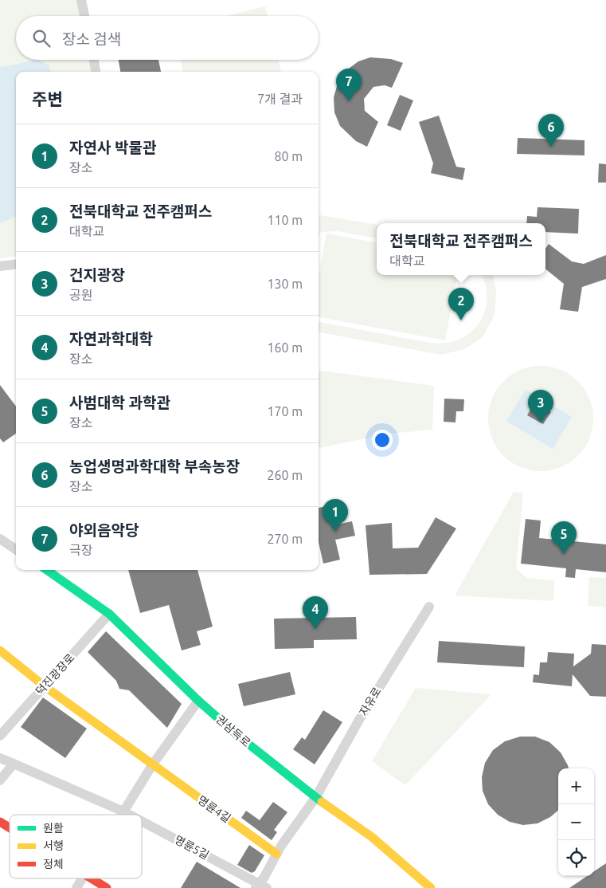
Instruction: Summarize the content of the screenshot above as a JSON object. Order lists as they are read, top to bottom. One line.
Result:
{"streets":{"street":["덕진광장로","자유로","권삼득로","명륜4길","명륜5길"]},"crossings":[["덕진광장로","권삼득로"],["자유로","권삼득로"]],"legend":["원활","서행","정체"],"page":{"search":"장소 검색","pins":["7","6","2","3","1","5","4"],"heading":["주변","7개 결과"],"list":[{"mark":"1","name":"자연사 박물관","note":"장소","value":"80 m"},{"mark":"2","name":"전북대학교 전주캠퍼스","note":"대학교","value":"110 m"},{"mark":"3","name":"건지광장","note":"공원","value":"130 m"},{"mark":"4","name":"자연과학대학","note":"장소","value":"160 m"},{"mark":"5","name":"사범대학 과학관","note":"장소","value":"170 m"},{"mark":"6","name":"농업생명과학대학 부속농장","note":"장소","value":"260 m"},{"mark":"7","name":"야외음악당","note":"극장","value":"270 m"}],"popup":["전북대학교 전주캠퍼스","대학교"],"map_buttons":["+","−"]}}
